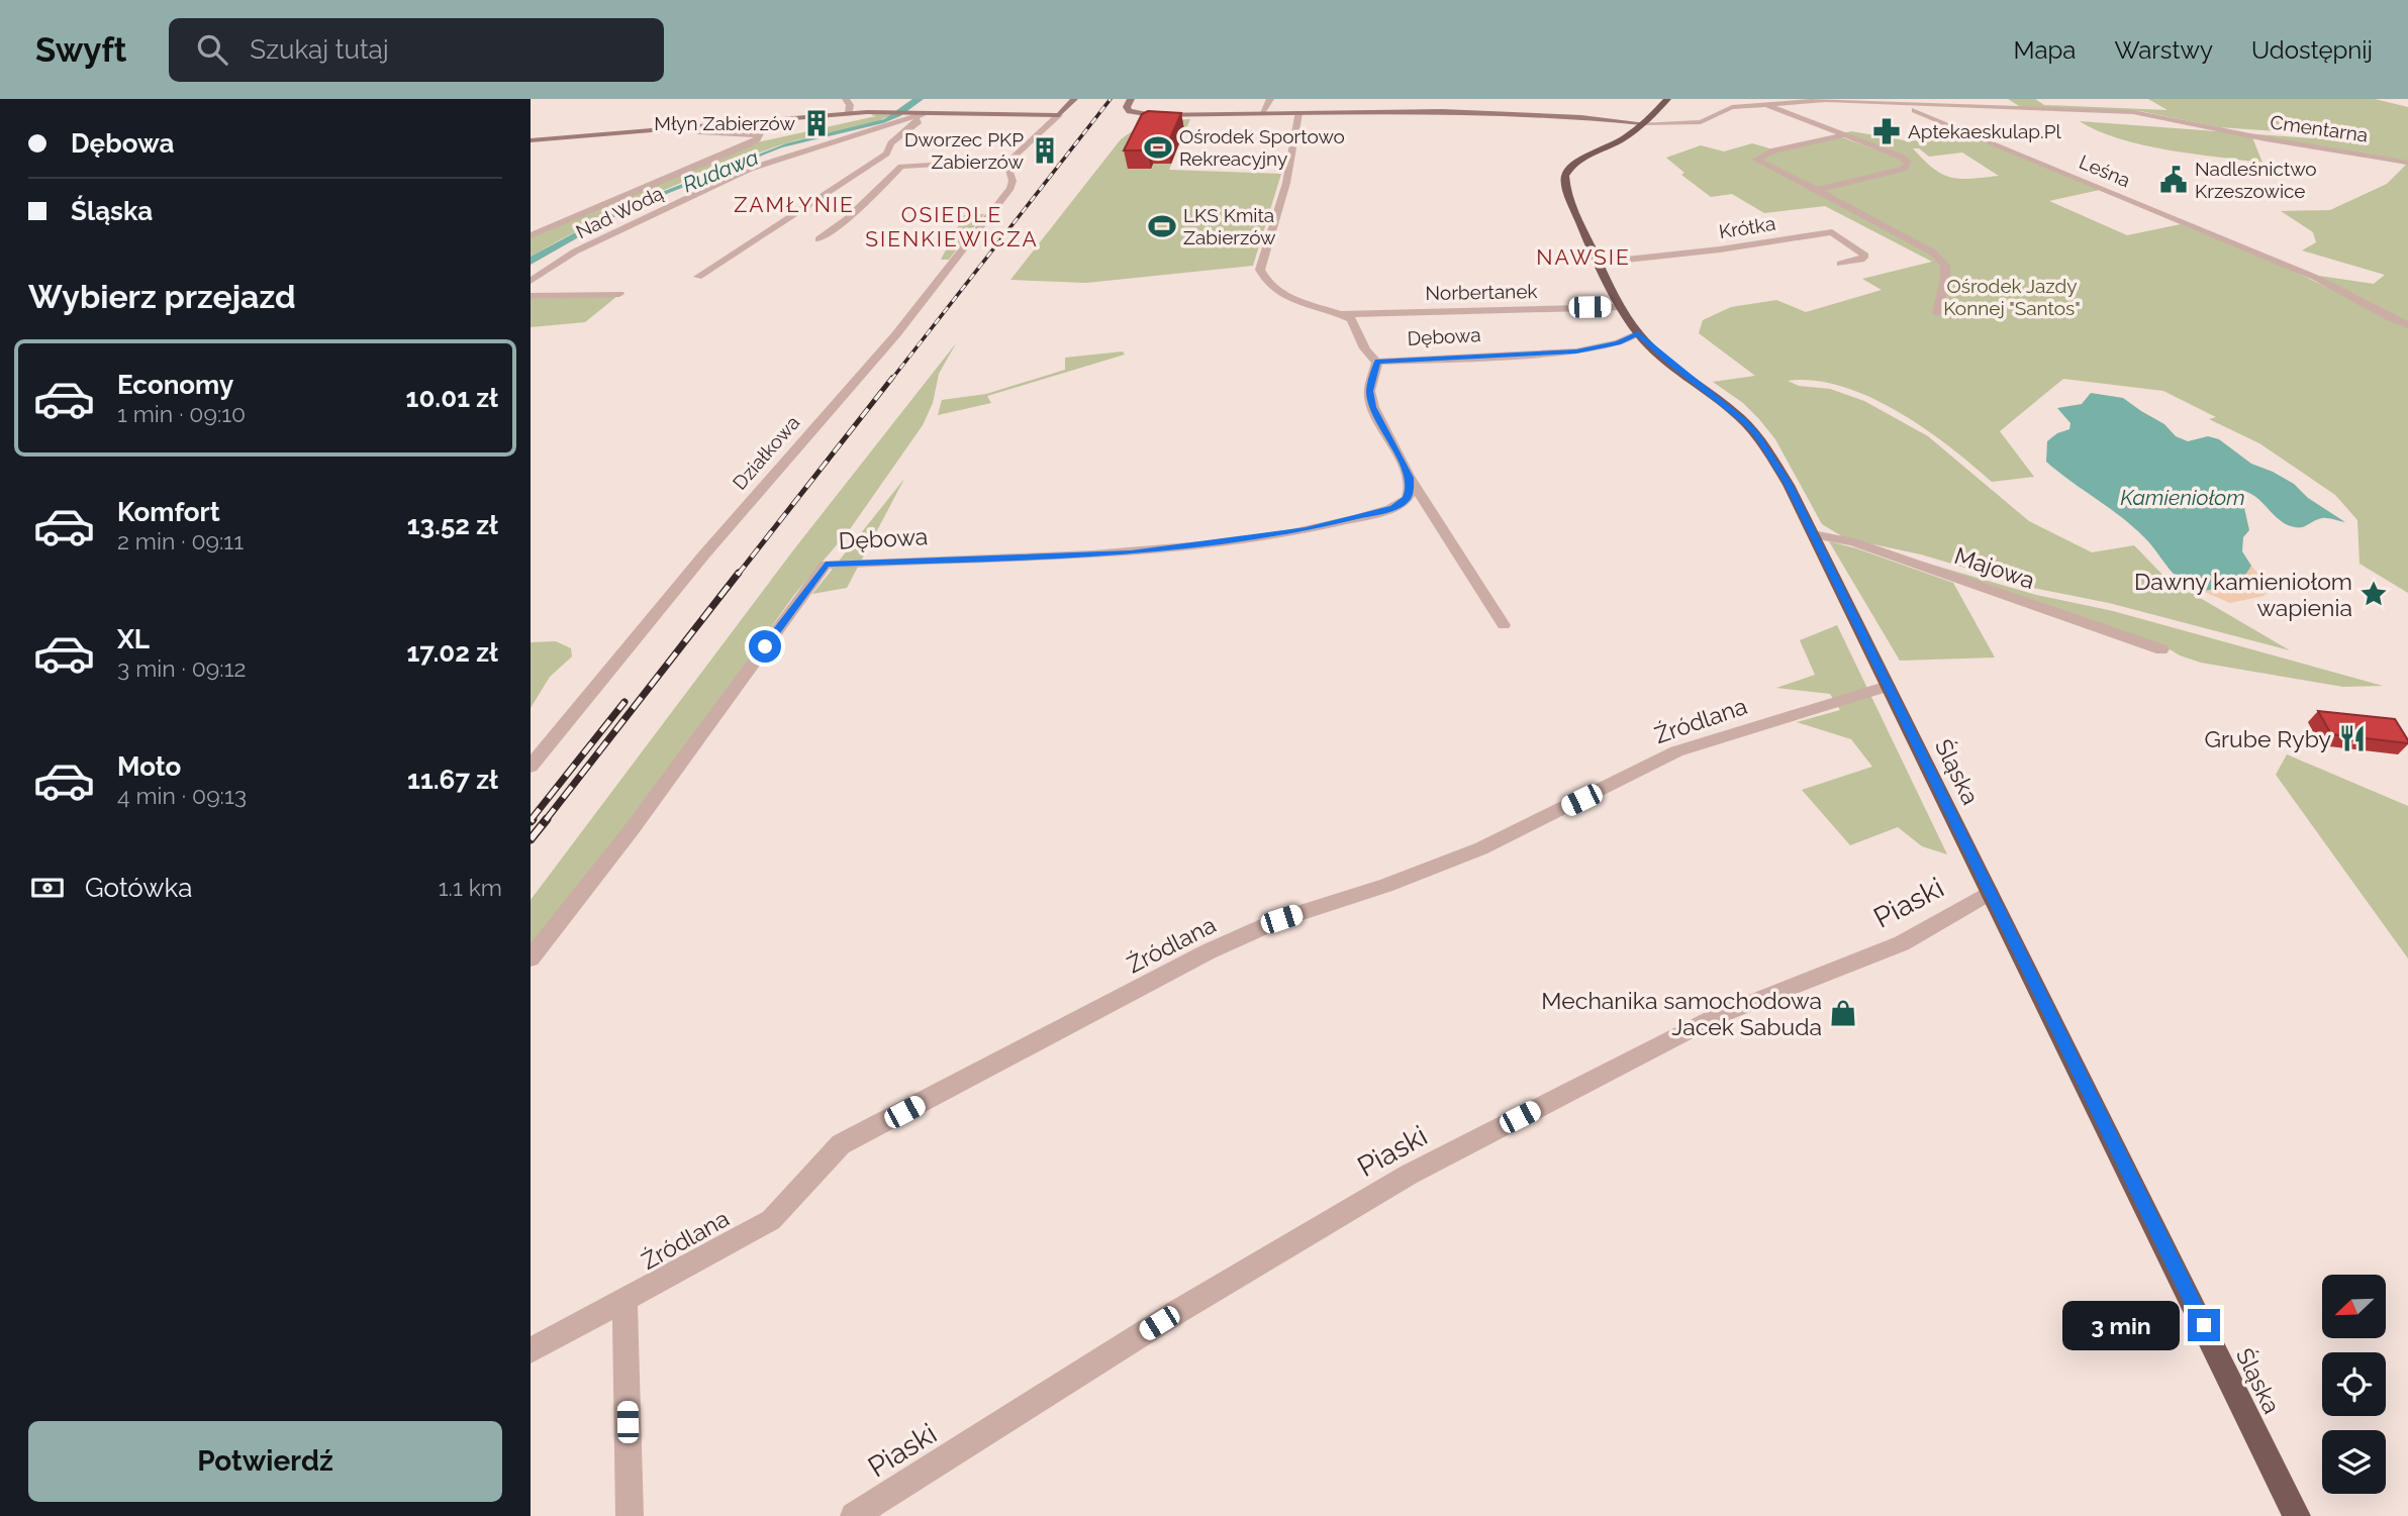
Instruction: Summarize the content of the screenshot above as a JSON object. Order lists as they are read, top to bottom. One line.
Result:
{"streets":{"main road":["Śląska"],"street":["Cmentarna","Leśna","Nad Wodą","Krótka","Norbertanek","Dębowa","Działkowa","Majowa","Źródlana","Piaski"]},"crossings":[["Cmentarna","Leśna"],["Cmentarna","Śląska"],["Krótka","Śląska"],["Norbertanek","Śląska"],["Dębowa","Śląska"],["Majowa","Śląska"],["Źródlana","Śląska"],["Śląska","Piaski"]],"districts":["ZAMŁYNIE","OSIEDLE SIENKIEWICZA","NAWSIE"],"water":["Rudawa","Kamieniołom"],"parks":["Ośrodek Jazdy Konnej \"Santos\""],"places":{"building":["Młyn Zabierzów","Dworzec PKP Zabierzów"],"pharmacy":["Aptekaeskulap.Pl"],"sports":["Ośrodek Sportowo Rekreacyjny","LKS Kmita Zabierzów"],"public building":["Nadleśnictwo Krzeszowice"],"place":["Dawny kamieniołom wapienia"],"restaurant":["Grube Ryby"],"shop":["Mechanika samochodowa Jacek Sabuda"]},"north":"bottom left","page":{"header":"Swyft","search":"Szukaj tutaj","nav":["Mapa","Warstwy","Udostępnij"],"banner":["Dębowa","Śląska"],"heading":"Wybierz przejazd","list":[{"name":"Economy","note":"1 min · 09:10","value":"10.01 zł"},{"name":"Komfort","note":"2 min · 09:11","value":"13.52 zł"},{"name":"XL","note":"3 min · 09:12","value":"17.02 zł"},{"name":"Moto","note":"4 min · 09:13","value":"11.67 zł"}],"pay":["Gotówka","1.1 km"],"bubble":"3 min","buttons":"Potwierdź"}}
